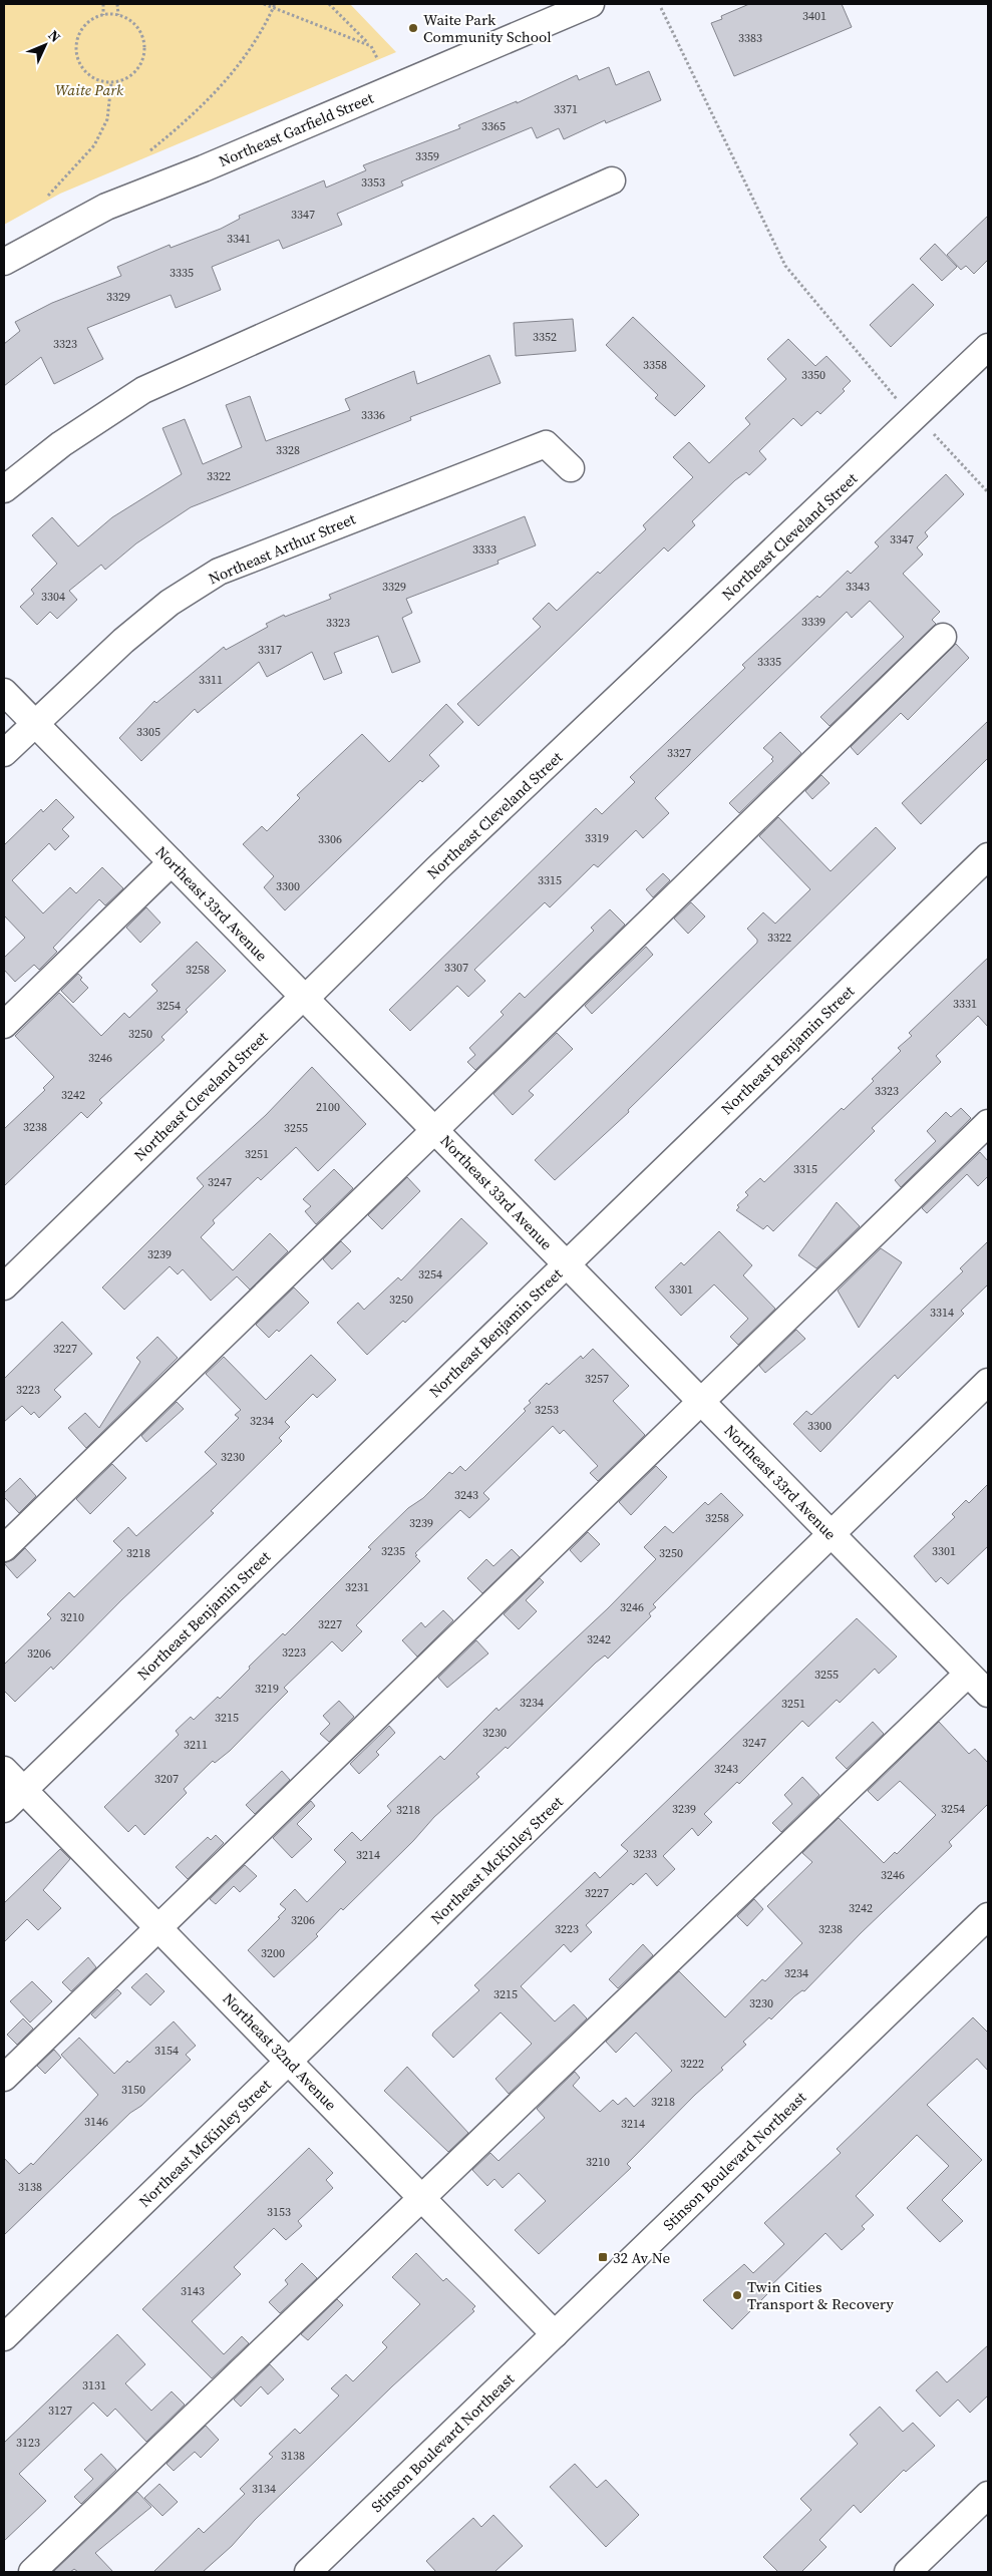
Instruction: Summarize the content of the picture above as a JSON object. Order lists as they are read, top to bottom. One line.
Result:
{"streets":{"street":["Northeast Garfield Street","Northeast Cleveland Street","Northeast Arthur Street","Northeast 33rd Avenue","Northeast Benjamin Street","Northeast McKinley Street","Northeast 32nd Avenue","Stinson Boulevard Northeast"]},"crossings":[["Northeast Cleveland Street","Northeast 33rd Avenue"],["Northeast Arthur Street","Northeast 33rd Avenue"],["Northeast 33rd Avenue","Northeast Benjamin Street"],["Northeast 33rd Avenue","Northeast McKinley Street"],["Northeast Benjamin Street","Northeast 32nd Avenue"],["Northeast McKinley Street","Northeast 32nd Avenue"],["Northeast 32nd Avenue","Stinson Boulevard Northeast"]],"parks":["Waite Park"],"places":{"other":["Waite Park Community School","Twin Cities Transport & Recovery"],"transit":["32 Av Ne"]},"house_numbers":["3401","3383","3371","3365","3359","3353","3347","3341","3335","3329","3352","3323","3358","3350","3336","3328","3322","3347","3333","3329","3343","3304","3339","3323","3317","3335","3311","3305","3327","3319","3306","3315","3300","3322","3307","3258","3331","3254","3250","3246","3323","3242","2100","3238","3255","3251","3315","3247","3239","3254","3301","3250","3314","3227","3257","3223","3253","3234","3300","3230","3243","3258","3239","3235","3301","3218","3250","3231","3246","3210","3227","3242","3223","3206","3255","3219","3234","3251","3215","3230","3247","3211","3243","3207","3239","3254","3218","3233","3214","3246","3227","3242","3206","3223","3238","3200","3234","3215","3230","3154","3222","3150","3218","3146","3214","3210","3138","3153","3143","3131","3127","3123","3138","3134"],"north":"top right"}
